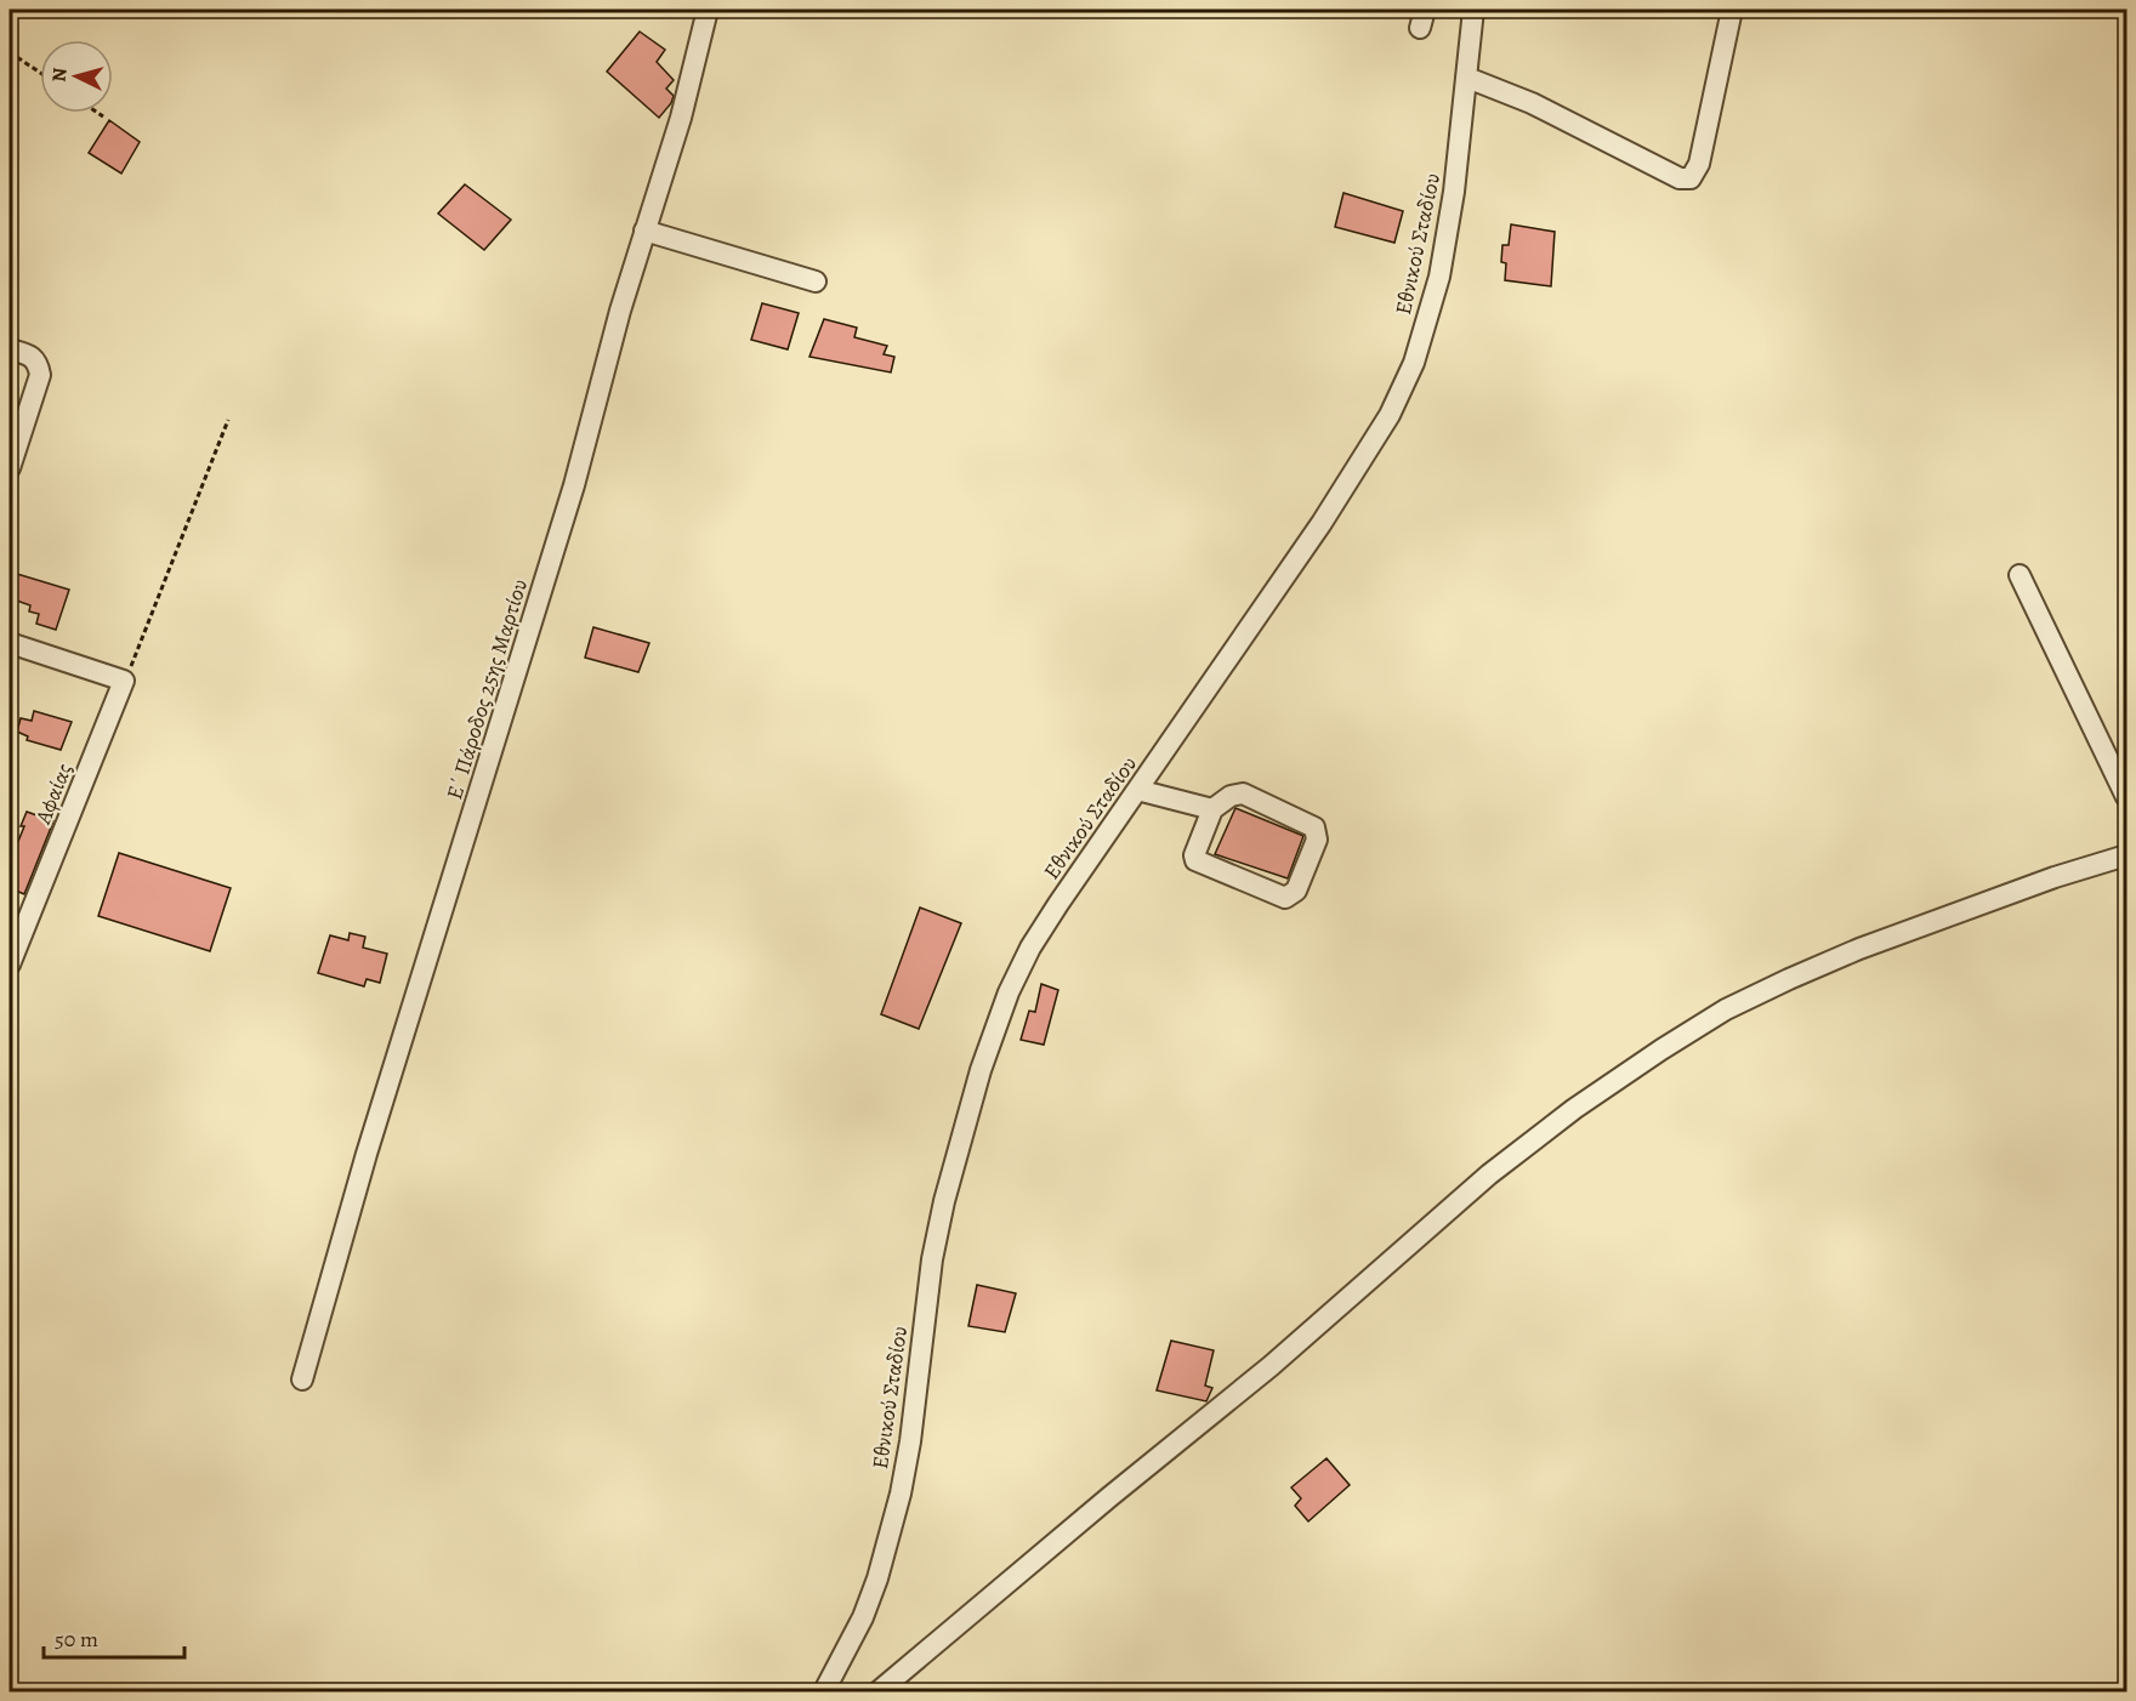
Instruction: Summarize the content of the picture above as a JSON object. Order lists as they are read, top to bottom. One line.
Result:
{"streets":{"street":["Εθνικού Σταδίου","Ε΄ Πάροδος 25ης Μαρτίου","Αφαίας"]},"scale_bar":"50 m","north":"left"}
